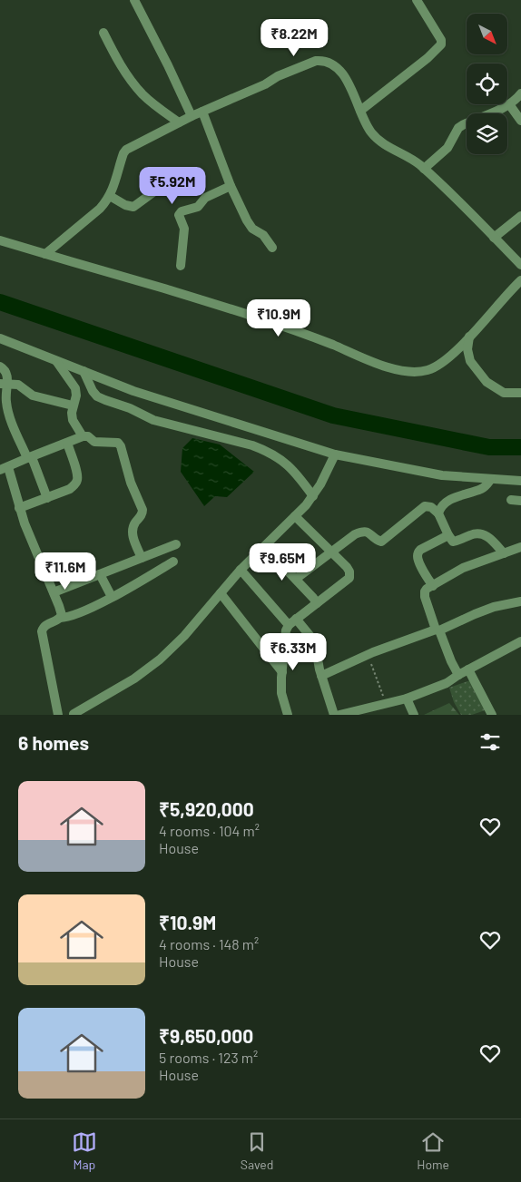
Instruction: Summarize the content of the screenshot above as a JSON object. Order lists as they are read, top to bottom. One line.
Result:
{"north":"bottom right","page":{"price":["₹8.22M","₹5.92M","₹10.9M","₹9.65M","₹11.6M","₹6.33M"],"heading":"6 homes","list":[{"name":"₹5,920,000","note":"4 rooms · 104 m² · House"},{"name":"₹10.9M","note":"4 rooms · 148 m² · House"},{"name":"₹9,650,000","note":"5 rooms · 123 m² · House"}],"tabs":["Map","Saved","Home"]}}
